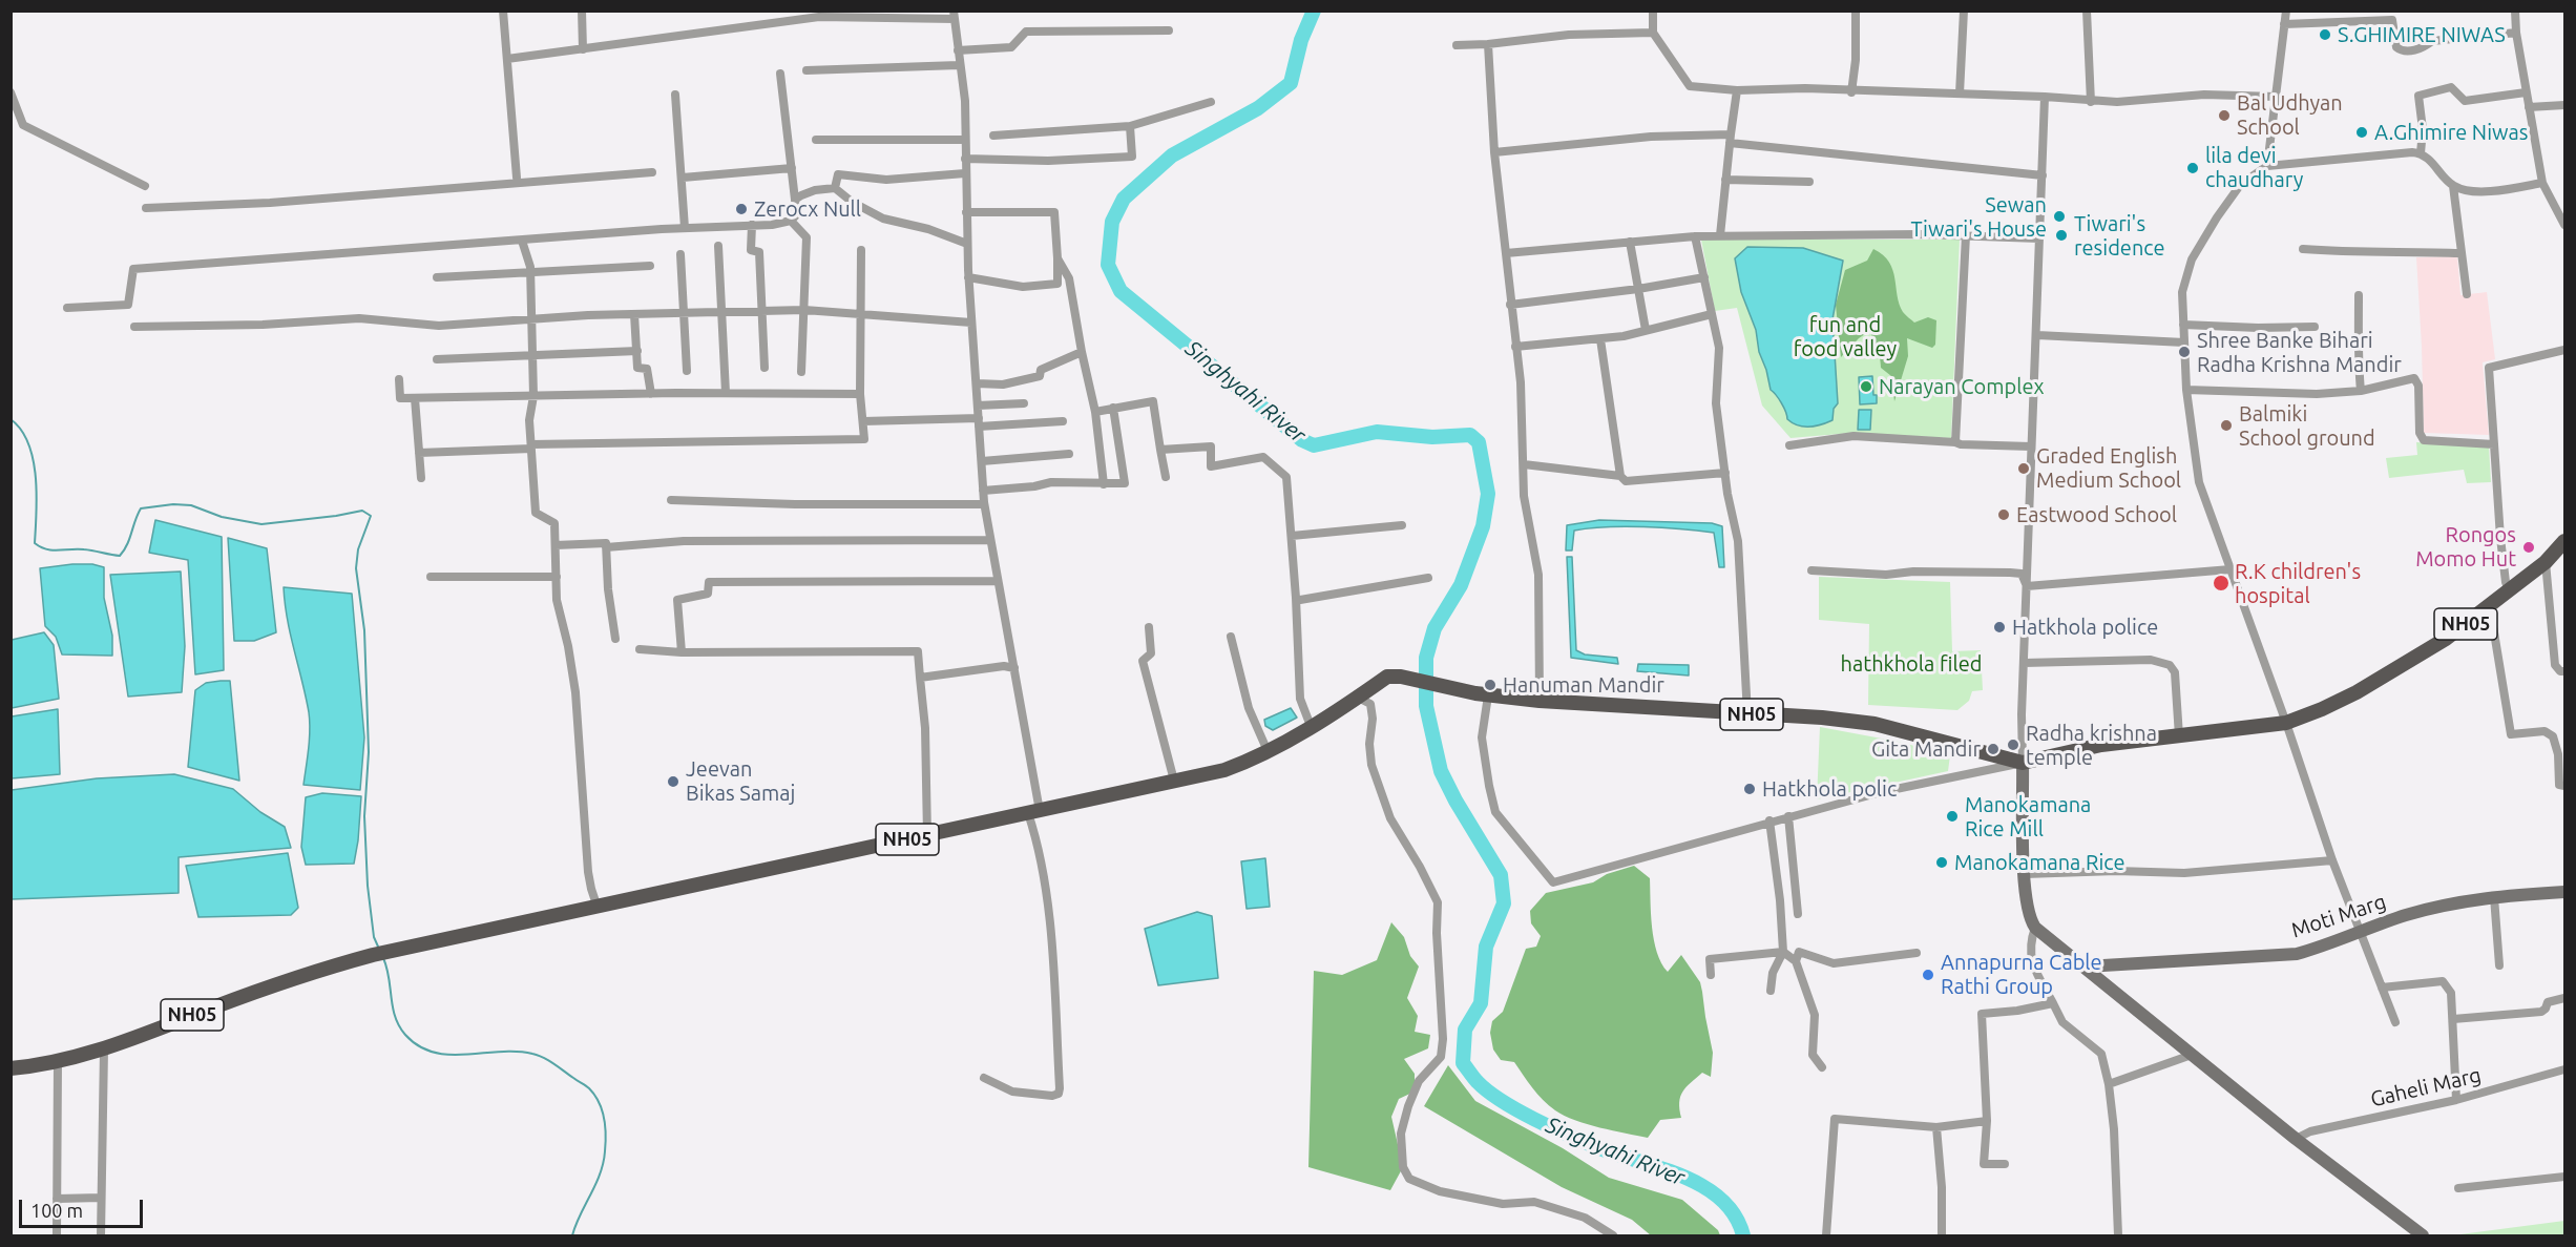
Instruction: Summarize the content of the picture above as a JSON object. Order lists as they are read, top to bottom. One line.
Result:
{"streets":{"main road":["NH05"],"street":["Moti Marg","Gaheli Marg"]},"water":["Singhyahi River"],"parks":["fun and food valley","hathkhola filed"],"places":["S.GHIMIRE NIWAS","Bal Udhyan School","A.Ghimire Niwas","lila devi chaudhary","Zerocx Null","Sewan Tiwari's House","Tiwari's residence","Shree Banke Bihari Radha Krishna Mandir","Narayan Complex","Balmiki School ground","Graded English Medium School","Eastwood School","Rongos Momo Hut","R.K children's hospital","Hatkhola police","Hanuman Mandir","Radha krishna temple","Gita Mandir","Jeevan Bikas Samaj","Hatkhola polic","Manokamana Rice Mill","Manokamana Rice","Annapurna Cable Rathi Group"],"scale_bar":"100 m"}
